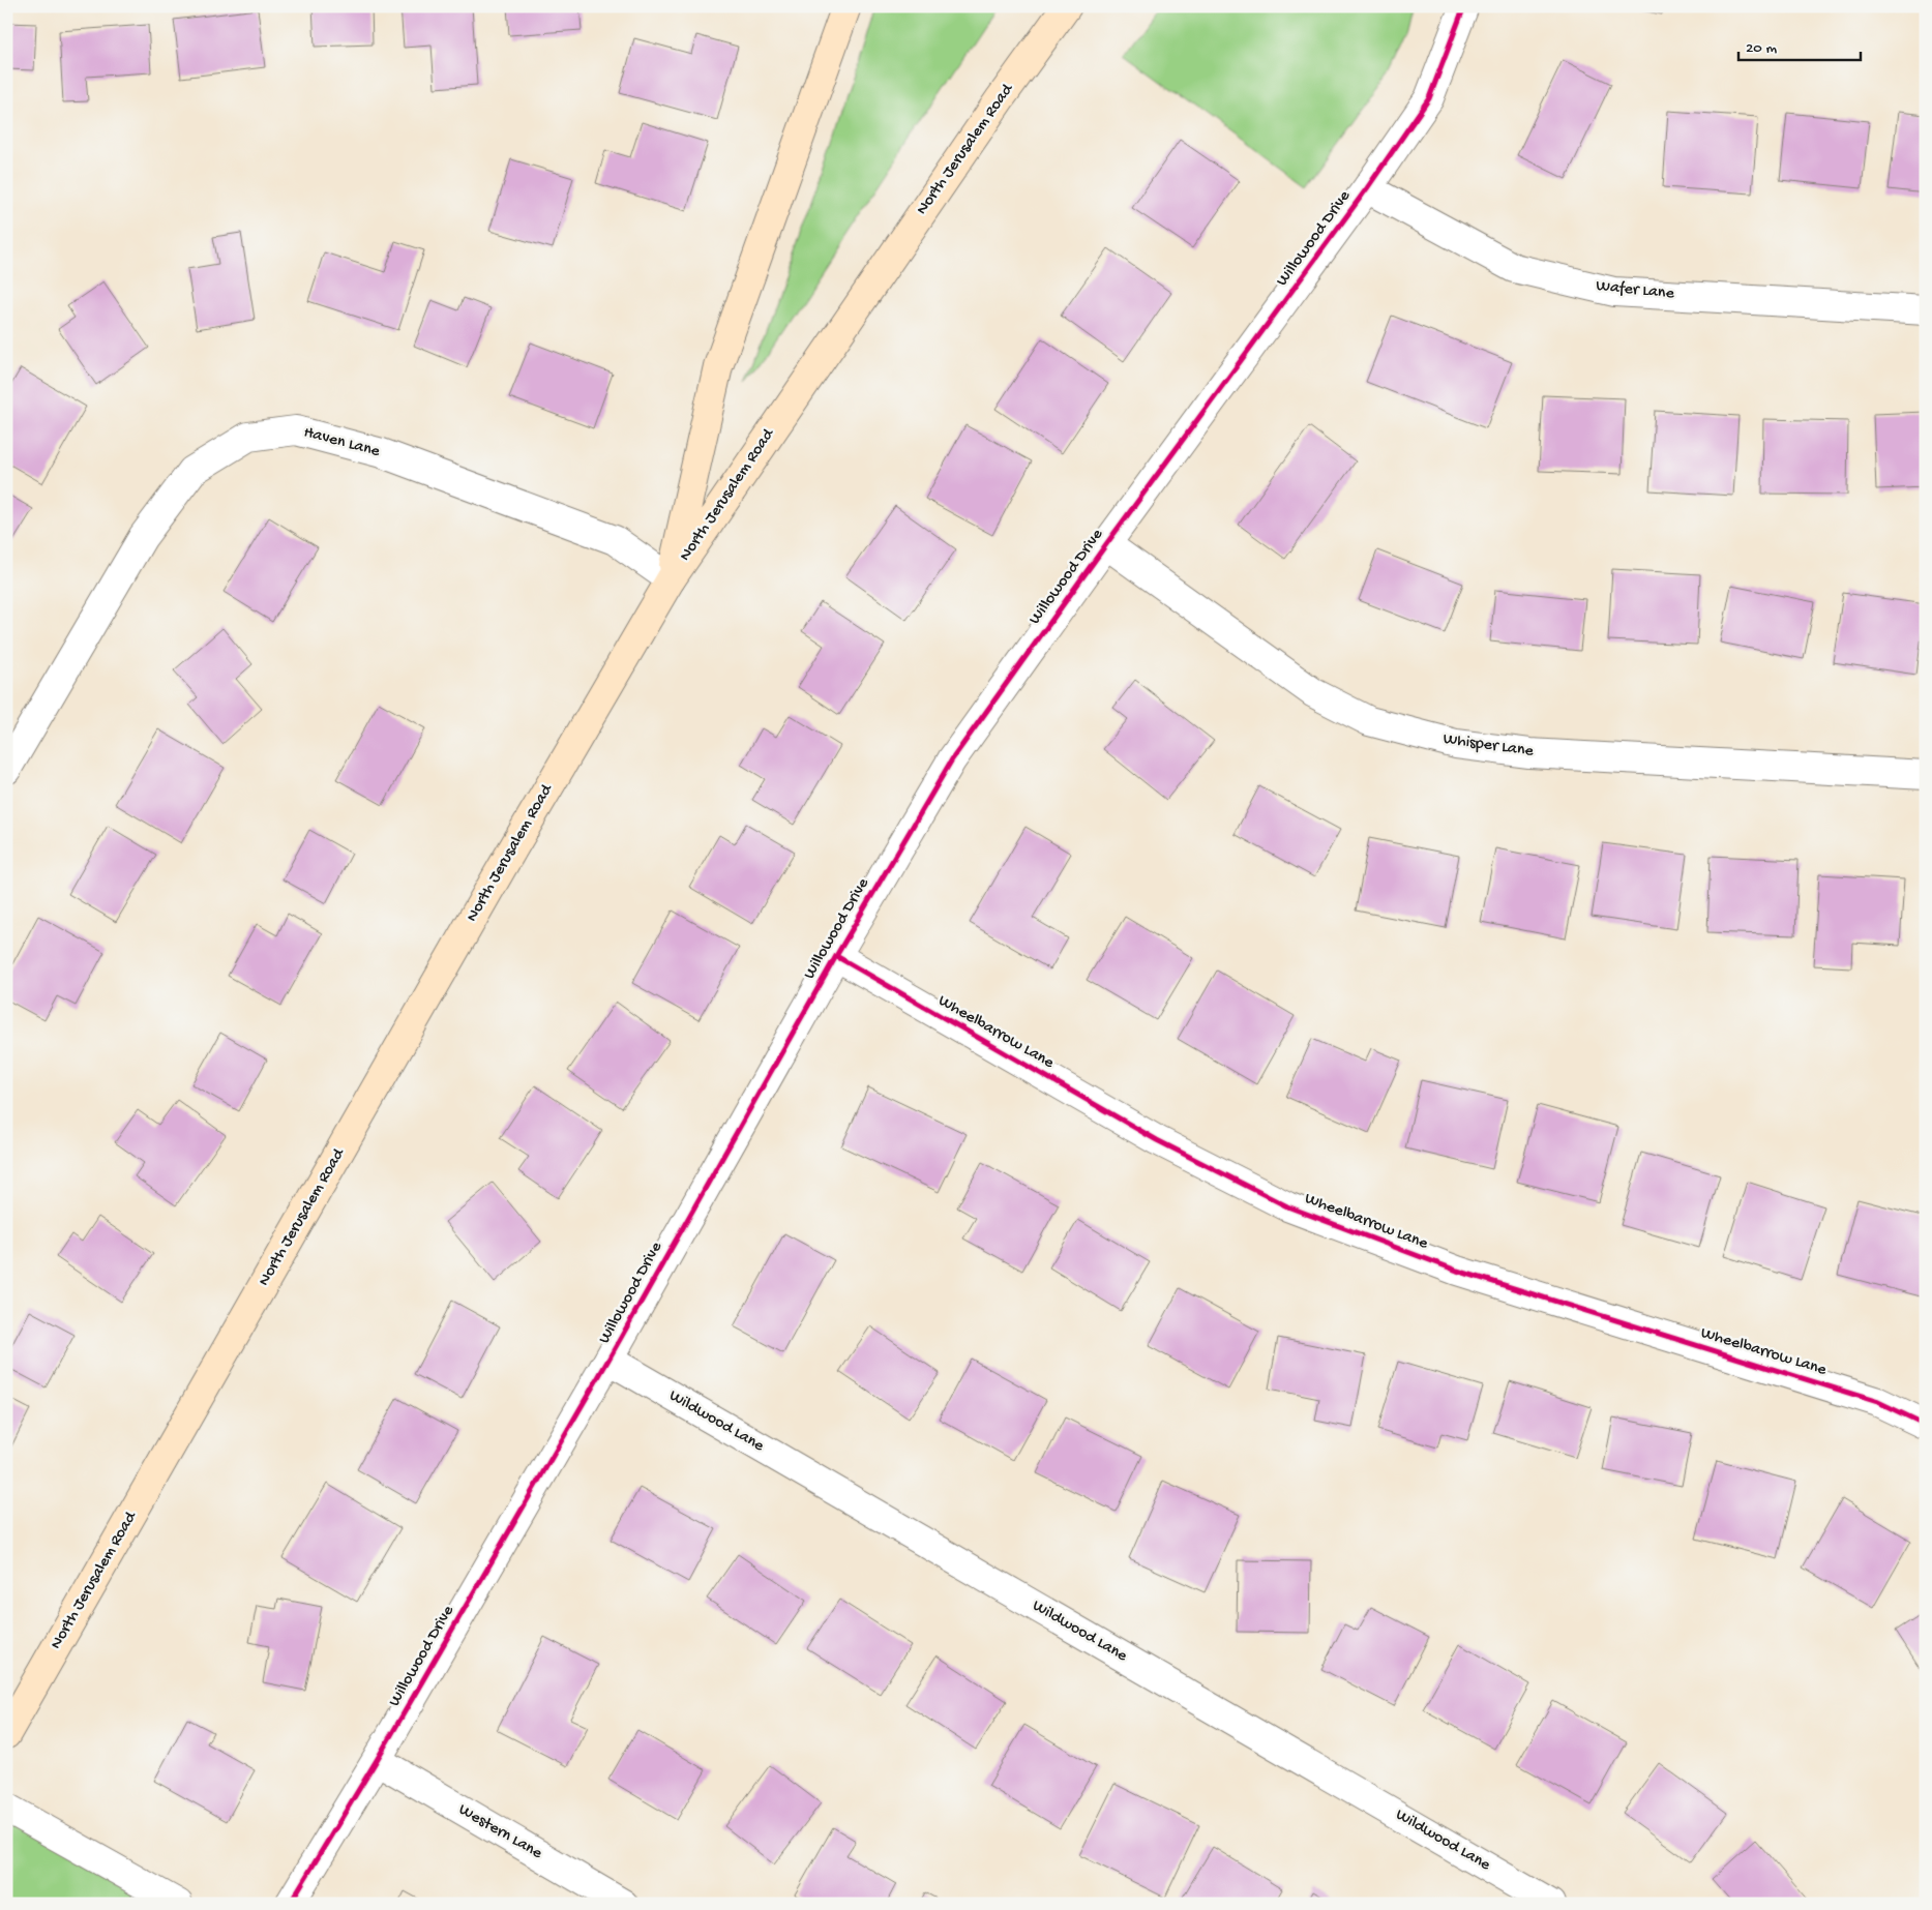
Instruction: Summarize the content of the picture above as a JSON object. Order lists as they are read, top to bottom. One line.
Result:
{"streets":{"main road":["North Jerusalem Road"],"street":["Willowood Drive","Wafer Lane","Haven Lane","Whisper Lane","Wheelbarrow Lane","Wildwood Lane","Western Lane"]},"crossings":[["North Jerusalem Road","Haven Lane"],["Willowood Drive","Wafer Lane"],["Willowood Drive","Whisper Lane"],["Willowood Drive","Wheelbarrow Lane"],["Willowood Drive","Wildwood Lane"],["Willowood Drive","Western Lane"]],"scale_bar":"20 m"}
